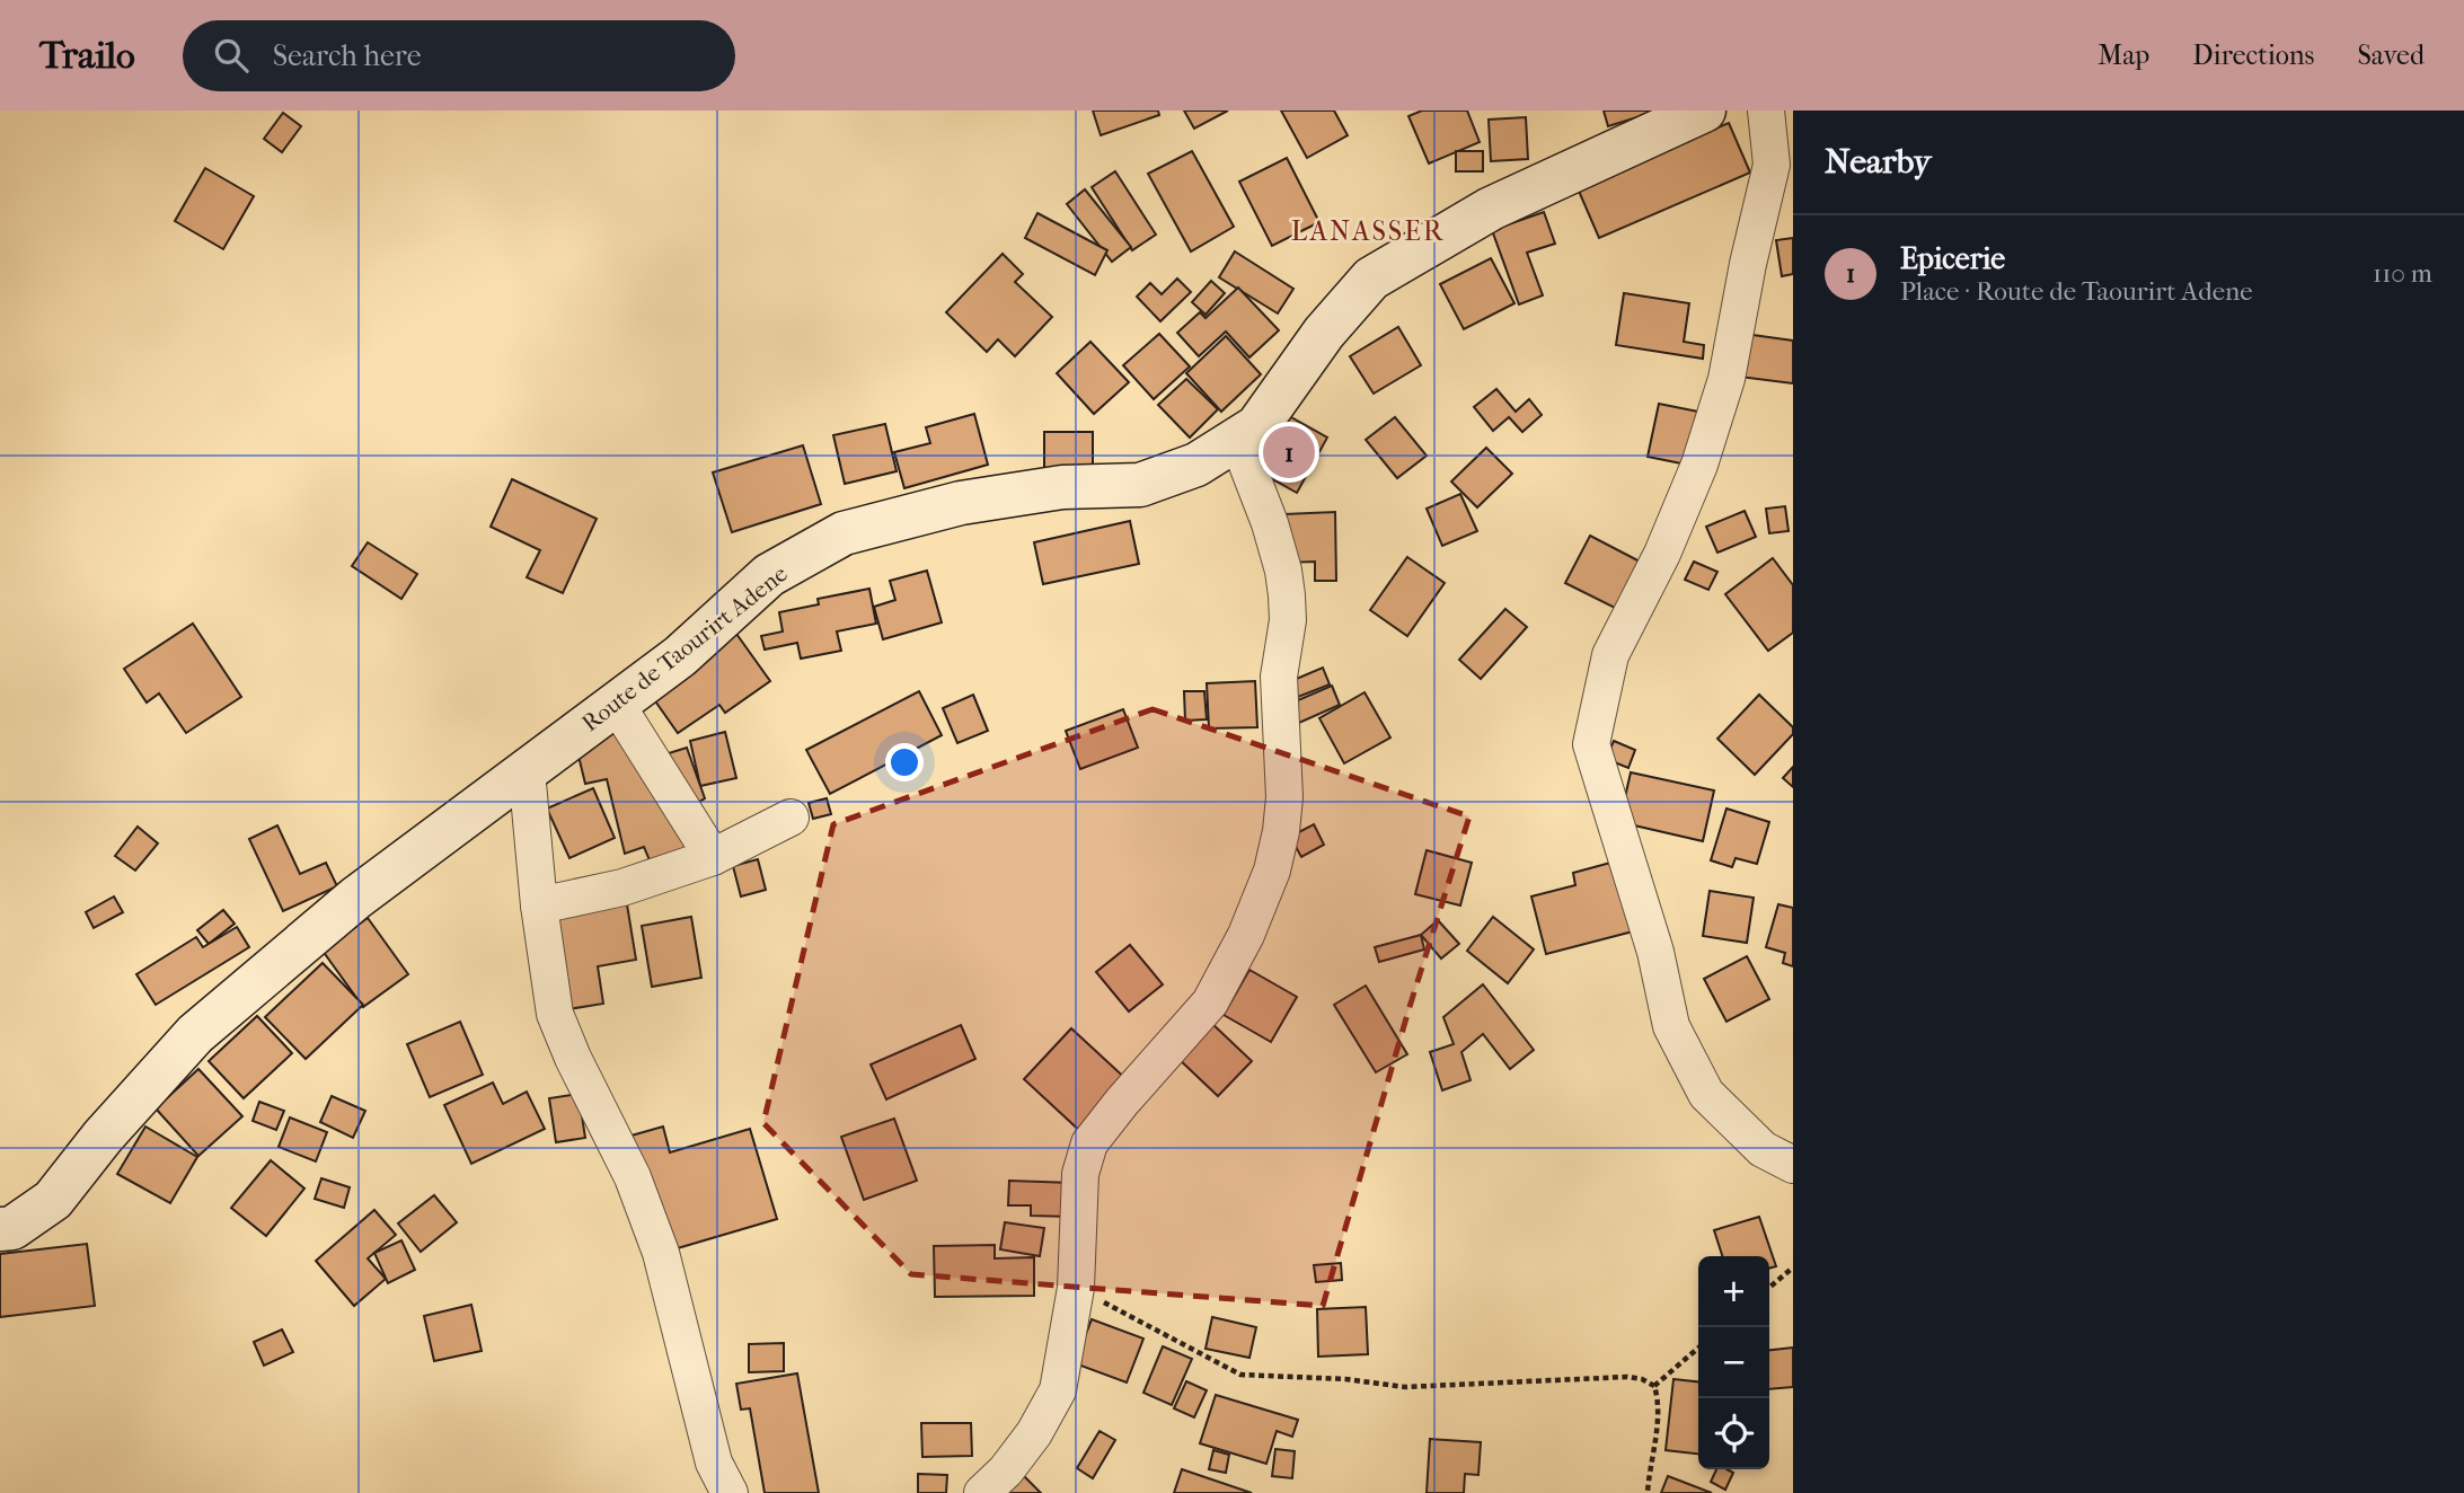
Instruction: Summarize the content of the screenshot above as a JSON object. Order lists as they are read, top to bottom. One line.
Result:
{"streets":{"street":["Route de Taourirt Adene"]},"districts":["LANASSER"],"page":{"header":"Trailo","search":"Search here","nav":["Map","Directions","Saved"],"heading":"Nearby","list":[{"mark":"1","name":"Epicerie","note":"Place · Route de Taourirt Adene","value":"110 m"}],"pins":"1","map_buttons":["+","−"]}}
